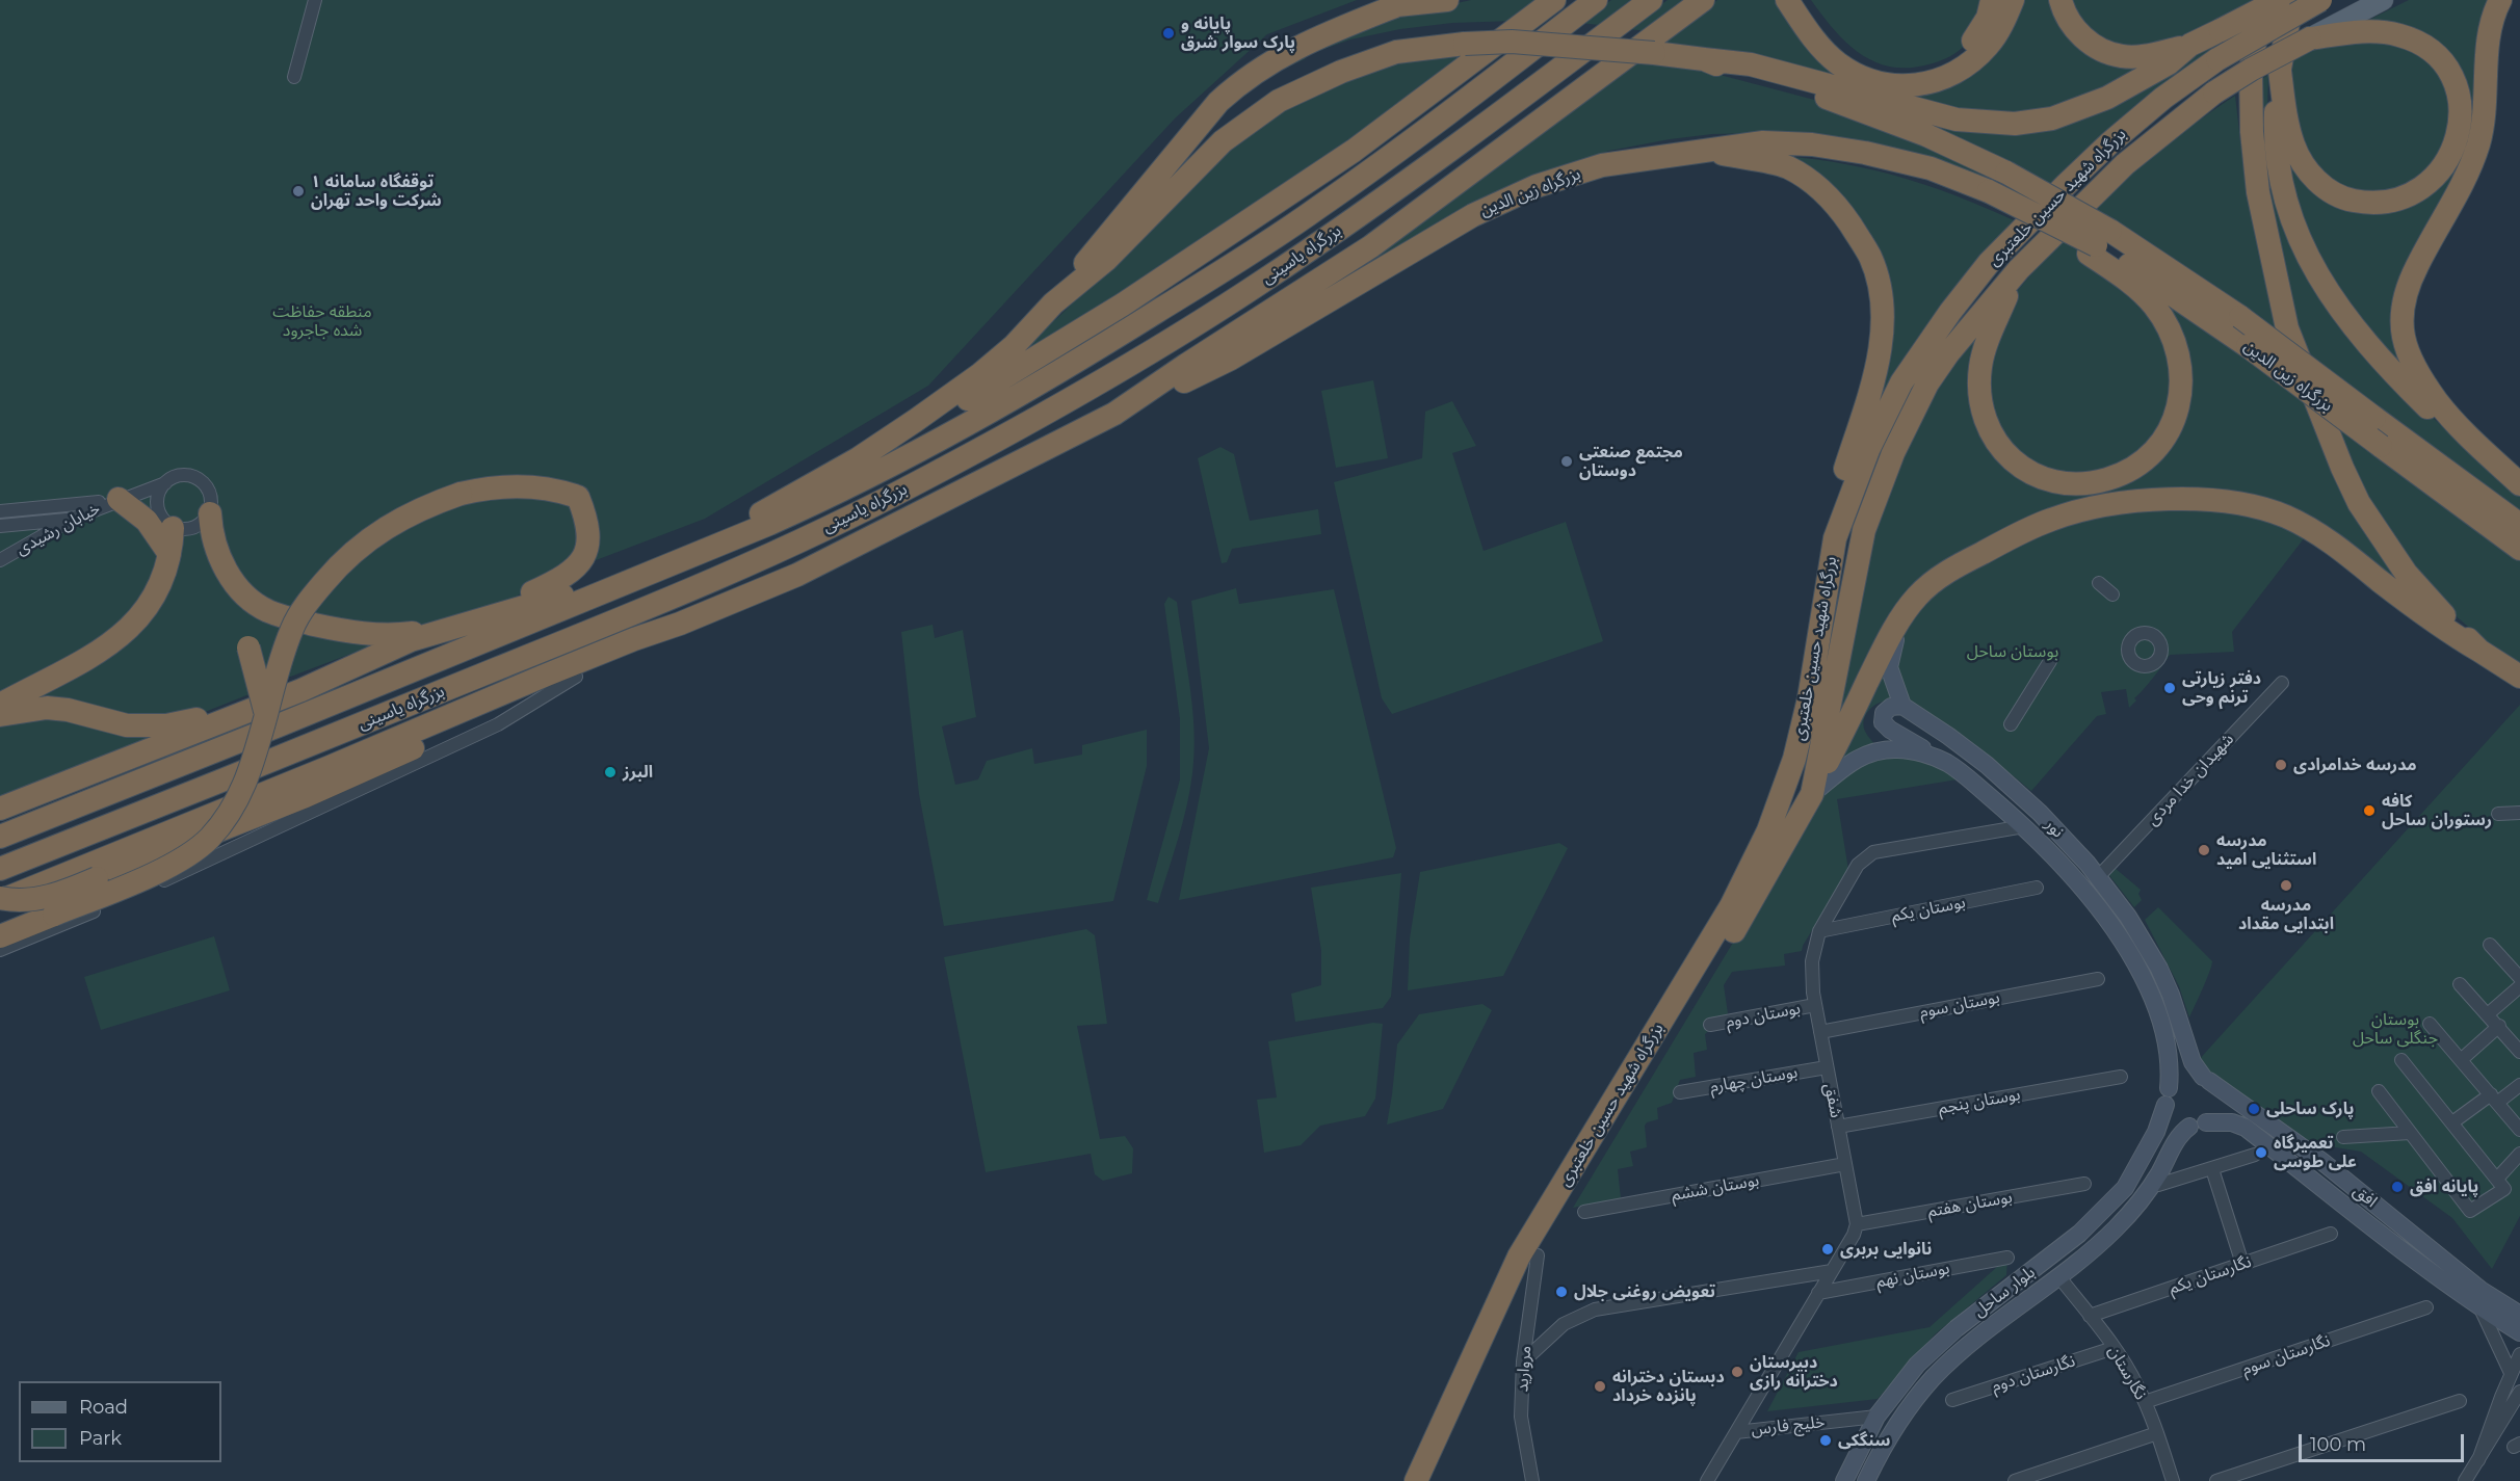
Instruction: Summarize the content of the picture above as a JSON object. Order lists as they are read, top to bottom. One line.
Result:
{"streets":{"highway":["بزرگراه زین الدین","بزرگراه شهید حسین خلعتبری","بزرگراه یاسینی"],"main road":["نور","افق","بلوار ساحل"],"street":["خیابان رشیدی","شهیدان خدا مردی","بوستان یکم","بوستان سوم","بوستان دوم","بوستان چهارم","شفق","بوستان پنجم","بوستان ششم","بوستان هفتم","بوستان نهم","نگارستان یکم","نگارستان سوم","مروارید","نگارستان","نگارستان دوم","خلیج فارس"]},"crossings":[["بزرگراه شهید حسین خلعتبری","نور"],["بزرگراه شهید حسین خلعتبری","مروارید"],["شهیدان خدا مردی","نور"],["نور","شفق"],["نور","افق"],["نور","بلوار ساحل"],["بوستان یکم","شفق"],["بوستان سوم","شفق"],["بوستان دوم","شفق"],["بوستان چهارم","شفق"],["شفق","بوستان پنجم"],["شفق","بوستان ششم"],["شفق","بوستان هفتم"],["افق","بلوار ساحل"],["نگارستان یکم","نگارستان"],["بلوار ساحل","نگارستان"],["بلوار ساحل","خلیج فارس"],["نگارستان سوم","نگارستان"],["نگارستان","نگارستان دوم"]],"parks":["منطقه حفاظت شده جاجرود","بوستان ساحل","بوستان جنگلی ساحل"],"places":["پایانه و پارک‌ سوار شرق","توقفگاه سامانه ۱ شرکت واحد تهران","مجتمع صنعتی دوستان","دفتر زیارتی ترنم وحی","مدرسه خدامرادی","البرز","کافه رستوران ساحل","مدرسه استثنایی امید","مدرسه ابتدایی مقداد","پارک ساحلی","تعمیرگاه علی طوسی","پایانه افق","نانوایی بربری","تعویض روغنی جلال","دبیرستان دخترانه رازی","دبستان دخترانه پانزده خرداد","سنگکی"],"legend":["Road","Park"],"scale_bar":"100 m"}
